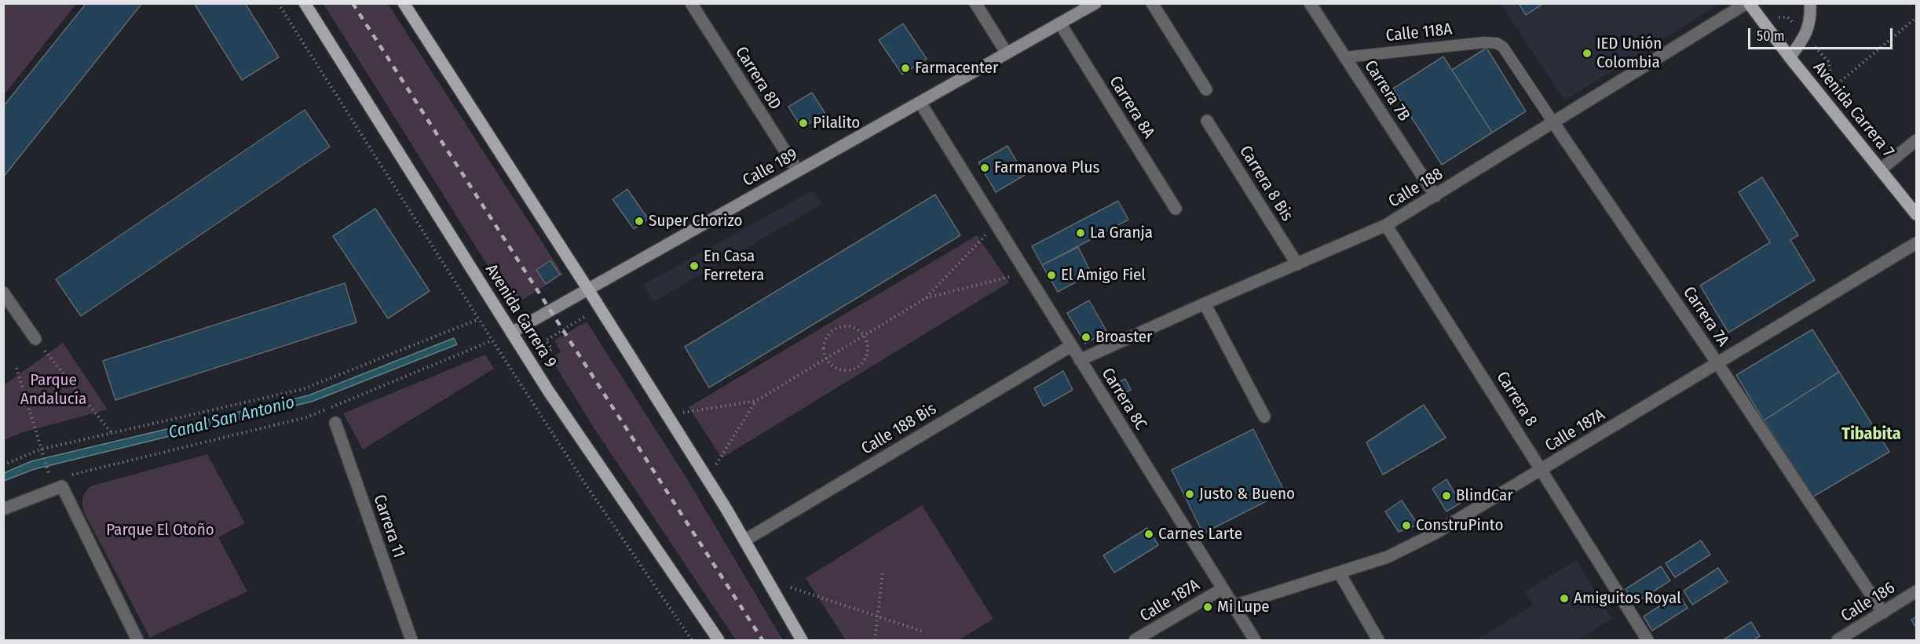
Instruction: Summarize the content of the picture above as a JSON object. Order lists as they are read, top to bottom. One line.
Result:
{"streets":{"main road":["Avenida Carrera 7","Avenida Carrera 9"],"street":["Carrera 8D","Carrera 7B","Carrera 8A","Calle 189","Carrera 8 Bis","Calle 188","Carrera 7A","Carrera 8C","Carrera 8","Calle 188 Bis","Calle 187A","Carrera 11","Calle 186"],"lane":["Calle 118A"]},"crossings":[["Calle 118A","Carrera 7B"],["Calle 118A","Carrera 7A"],["Carrera 8D","Calle 189"],["Carrera 7B","Calle 188"],["Carrera 8A","Calle 189"],["Avenida Carrera 7","Calle 188"],["Calle 189","Avenida Carrera 9"],["Calle 189","Carrera 8C"],["Carrera 8 Bis","Calle 188"],["Calle 188","Carrera 7A"],["Calle 188","Carrera 8C"],["Calle 188","Carrera 8"],["Carrera 7A","Calle 187A"],["Carrera 7A","Calle 186"],["Carrera 8C","Calle 188 Bis"],["Carrera 8C","Calle 187A"],["Carrera 8","Calle 187A"]],"districts":["Tibabita"],"water":["Canal San Antonio"],"parks":["Parque Andalucía","Parque El Otoño"],"places":["IED Unión Colombia","Farmacenter","Pilalito","Farmanova Plus","Super Chorizo","La Granja","En Casa Ferretera","El Amigo Fiel","Broaster","Justo & Bueno","BlindCar","ConstruPinto","Carnes Larte","Amiguitos Royal","Mi Lupe"],"scale_bar":"50 m"}
